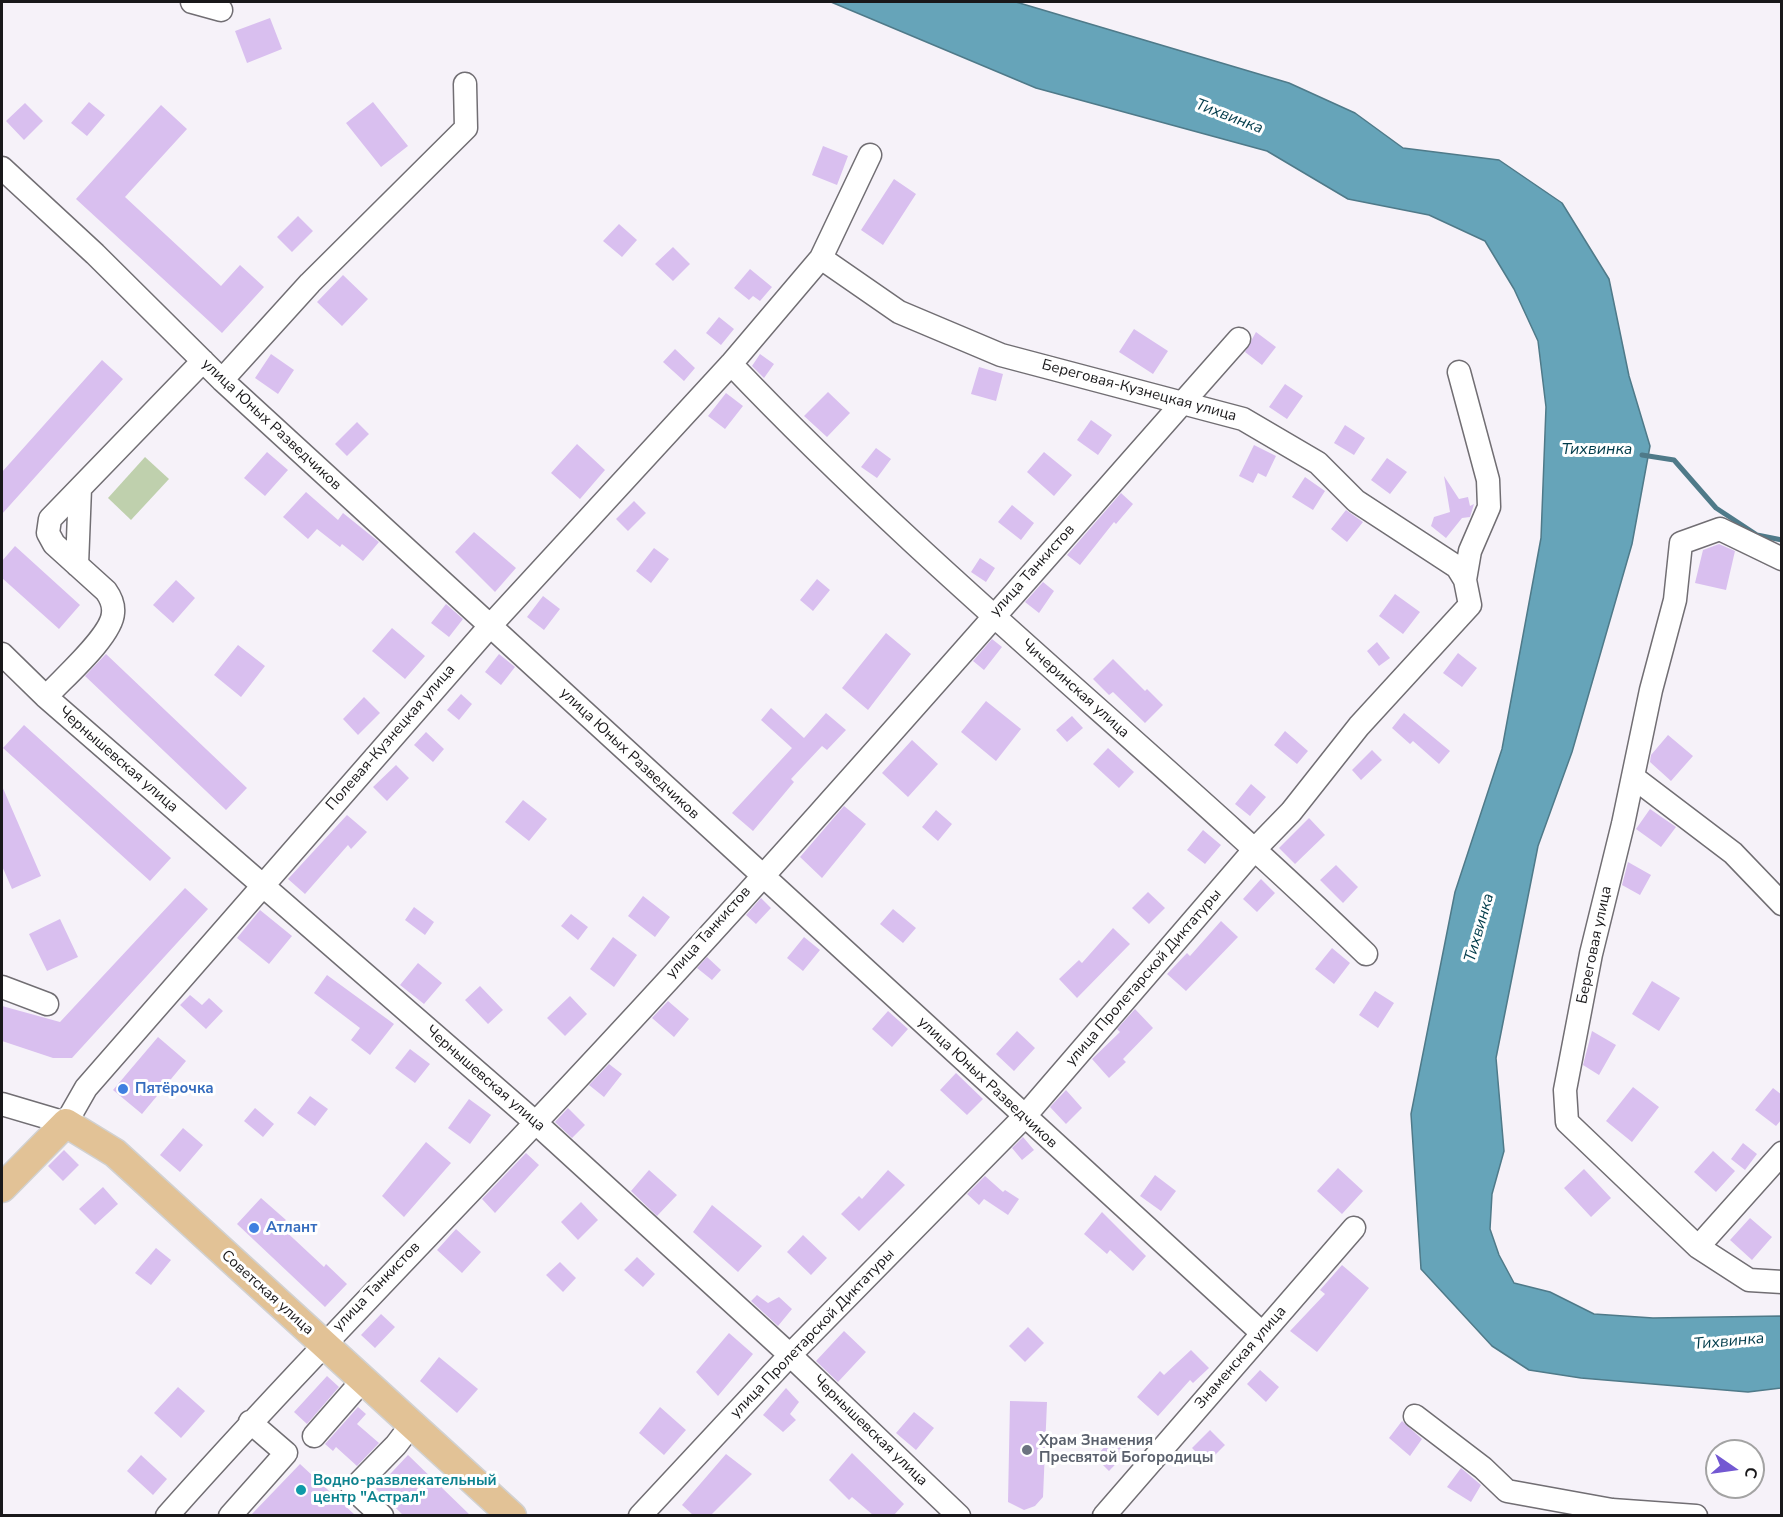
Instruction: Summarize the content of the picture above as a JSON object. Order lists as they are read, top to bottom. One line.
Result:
{"streets":{"main road":["Советская улица"],"street":["Береговая-Кузнецкая улица","улица Юных Разведчиков","улица Танкистов","Чичеринская улица","Полевая-Кузнецкая улица","Чернышевская улица","Береговая улица","улица Пролетарской Диктатуры","Знаменская улица"]},"crossings":[["Береговая-Кузнецкая улица","улица Танкистов"],["Береговая-Кузнецкая улица","Полевая-Кузнецкая улица"],["Береговая-Кузнецкая улица","улица Пролетарской Диктатуры"],["улица Юных Разведчиков","улица Танкистов"],["улица Юных Разведчиков","Полевая-Кузнецкая улица"],["улица Юных Разведчиков","улица Пролетарской Диктатуры"],["улица Юных Разведчиков","Знаменская улица"],["улица Танкистов","Чичеринская улица"],["улица Танкистов","Чернышевская улица"],["улица Танкистов","Советская улица"],["Чичеринская улица","Полевая-Кузнецкая улица"],["Чичеринская улица","улица Пролетарской Диктатуры"],["Полевая-Кузнецкая улица","Чернышевская улица"],["Полевая-Кузнецкая улица","Советская улица"],["Чернышевская улица","улица Пролетарской Диктатуры"]],"water":["Тихвинка"],"places":["Пятёрочка","Атлант","Храм Знамения Пресвятой Богородицы","Водно-развлекательный центр \"Астрал\""],"north":"right"}
